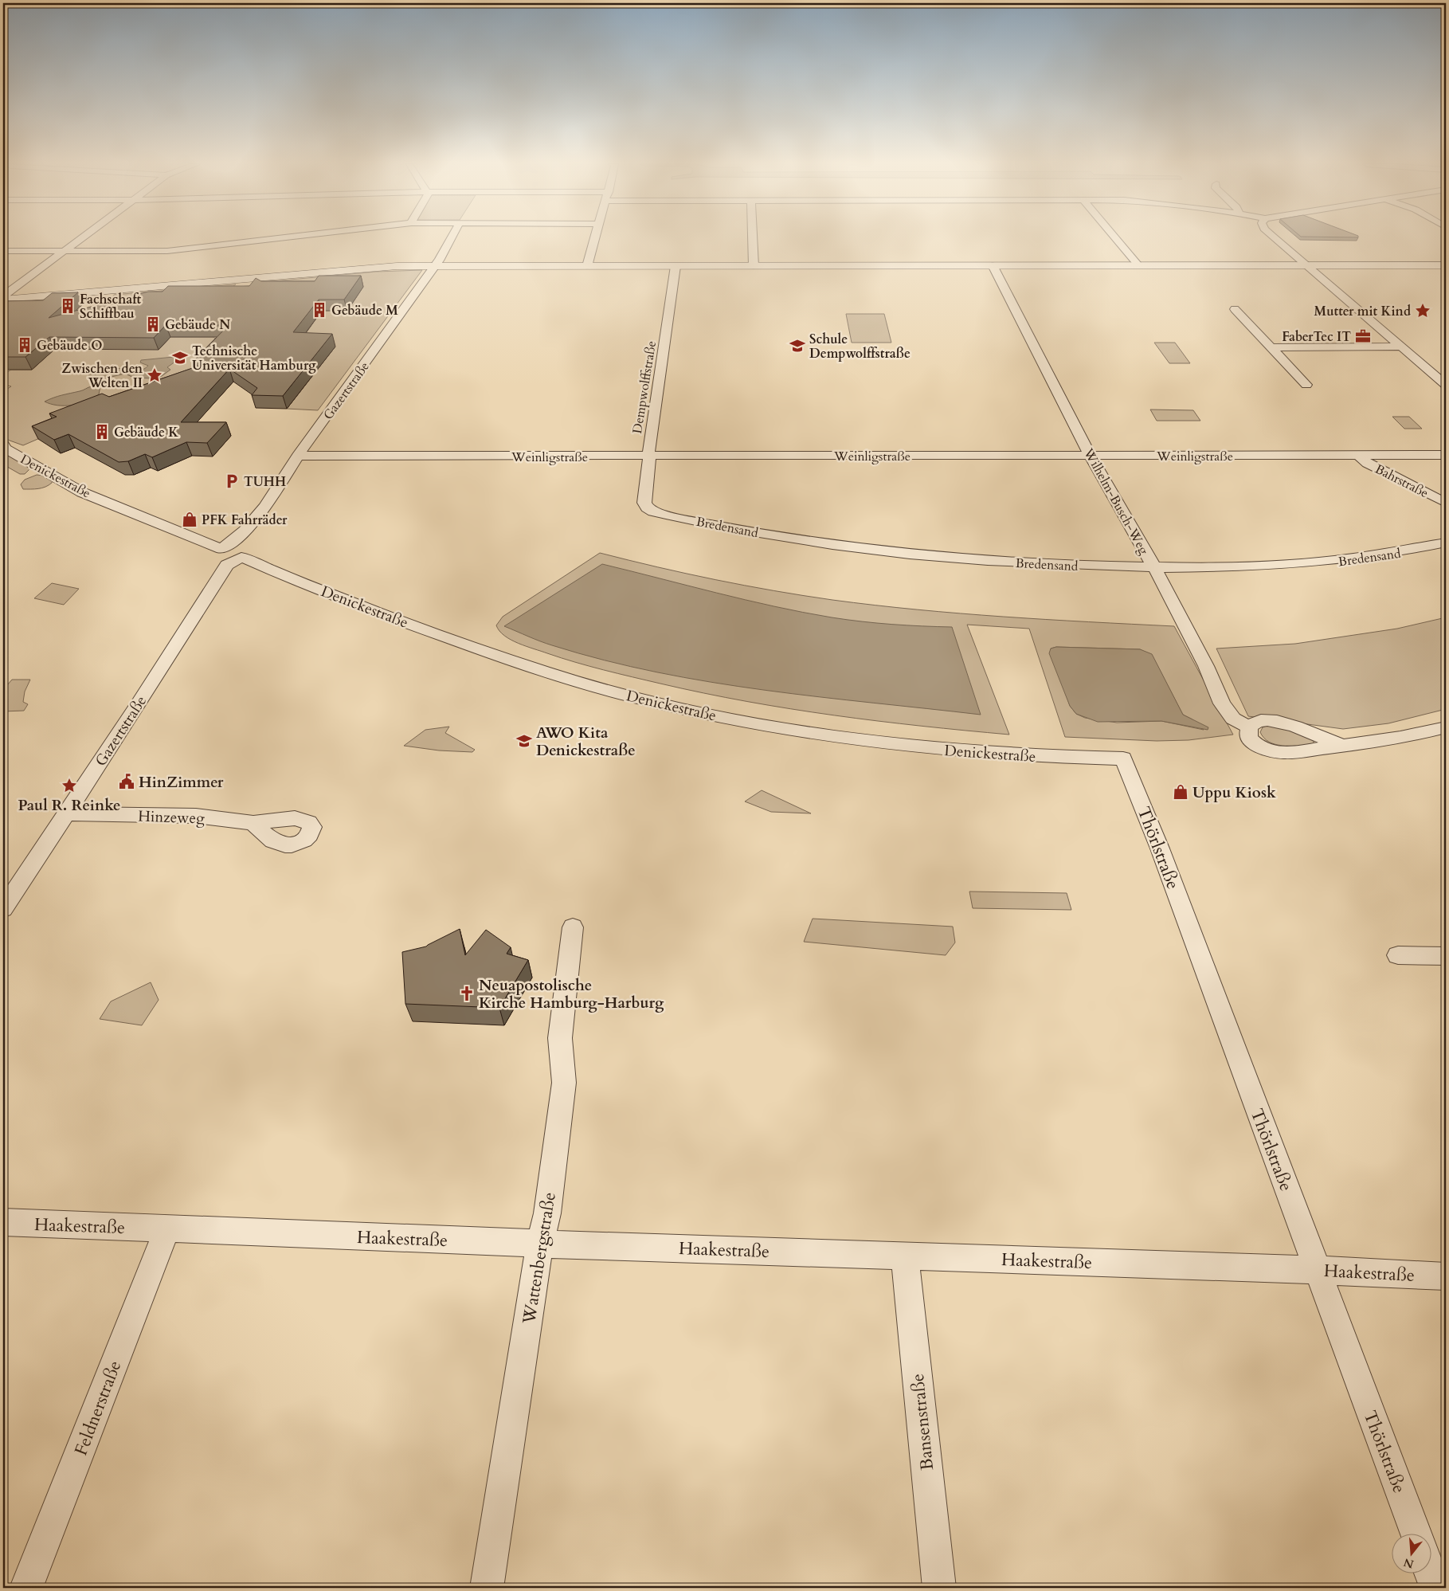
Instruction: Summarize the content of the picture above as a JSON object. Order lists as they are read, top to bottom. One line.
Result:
{"streets":{"street":["Dempwolffstraße","Gazertstraße","Weinligstraße","Denickestraße","Bahrstraße","Wilhelm-Busch-Weg","Bredensand","Hinzeweg","Thörlstraße","Haakestraße","Wattenbergstraße","Feldnerstraße","Bansenstraße"]},"crossings":[["Dempwolffstraße","Weinligstraße"],["Dempwolffstraße","Bredensand"],["Gazertstraße","Weinligstraße"],["Gazertstraße","Denickestraße"],["Gazertstraße","Hinzeweg"],["Weinligstraße","Bahrstraße"],["Weinligstraße","Wilhelm-Busch-Weg"],["Denickestraße","Thörlstraße"],["Wilhelm-Busch-Weg","Bredensand"],["Thörlstraße","Haakestraße"],["Haakestraße","Wattenbergstraße"],["Haakestraße","Feldnerstraße"],["Haakestraße","Bansenstraße"]],"places":{"building":["Fachschaft Schiffbau","Gebäude M","Gebäude N","Gebäude O","Gebäude K"],"place":["Mutter mit Kind","Zwischen den Welten II","Paul R. Reinke"],"office":["FaberTec IT"],"school or university":["Schule Dempwolffstraße","Technische Universität Hamburg","AWO Kita Denickestraße"],"parking":["TUHH"],"shop":["PFK Fahrräder","Uppu Kiosk"],"public building":["HinZimmer"],"church":["Neuapostolische Kirche Hamburg-Harburg"]},"north":"bottom"}
